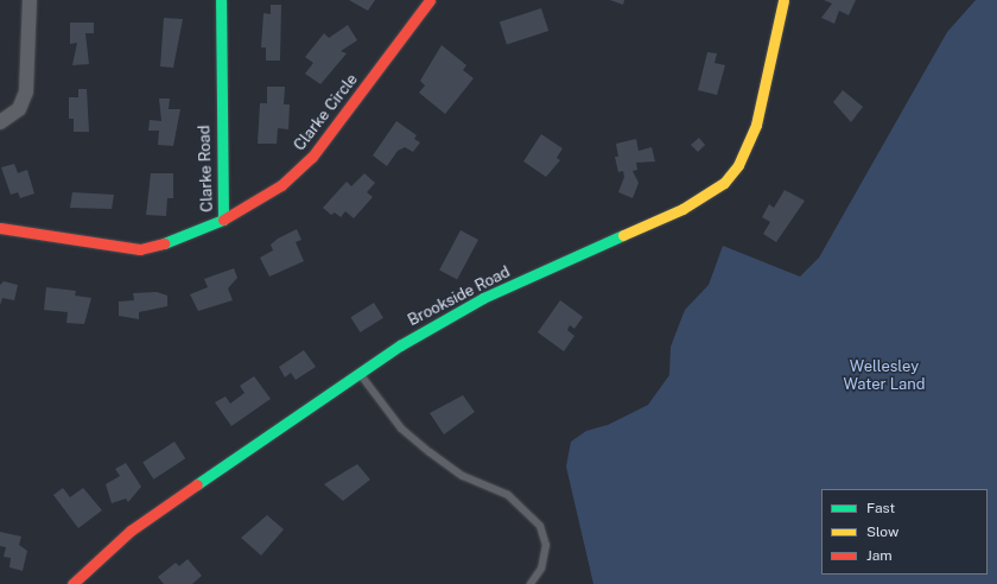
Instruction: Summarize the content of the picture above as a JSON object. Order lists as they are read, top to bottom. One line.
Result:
{"streets":{"street":["Clarke Circle","Clarke Road","Brookside Road"]},"crossings":[["Clarke Circle","Clarke Road"]],"parks":["Wellesley Water Land"],"legend":["Fast","Slow","Jam"]}
